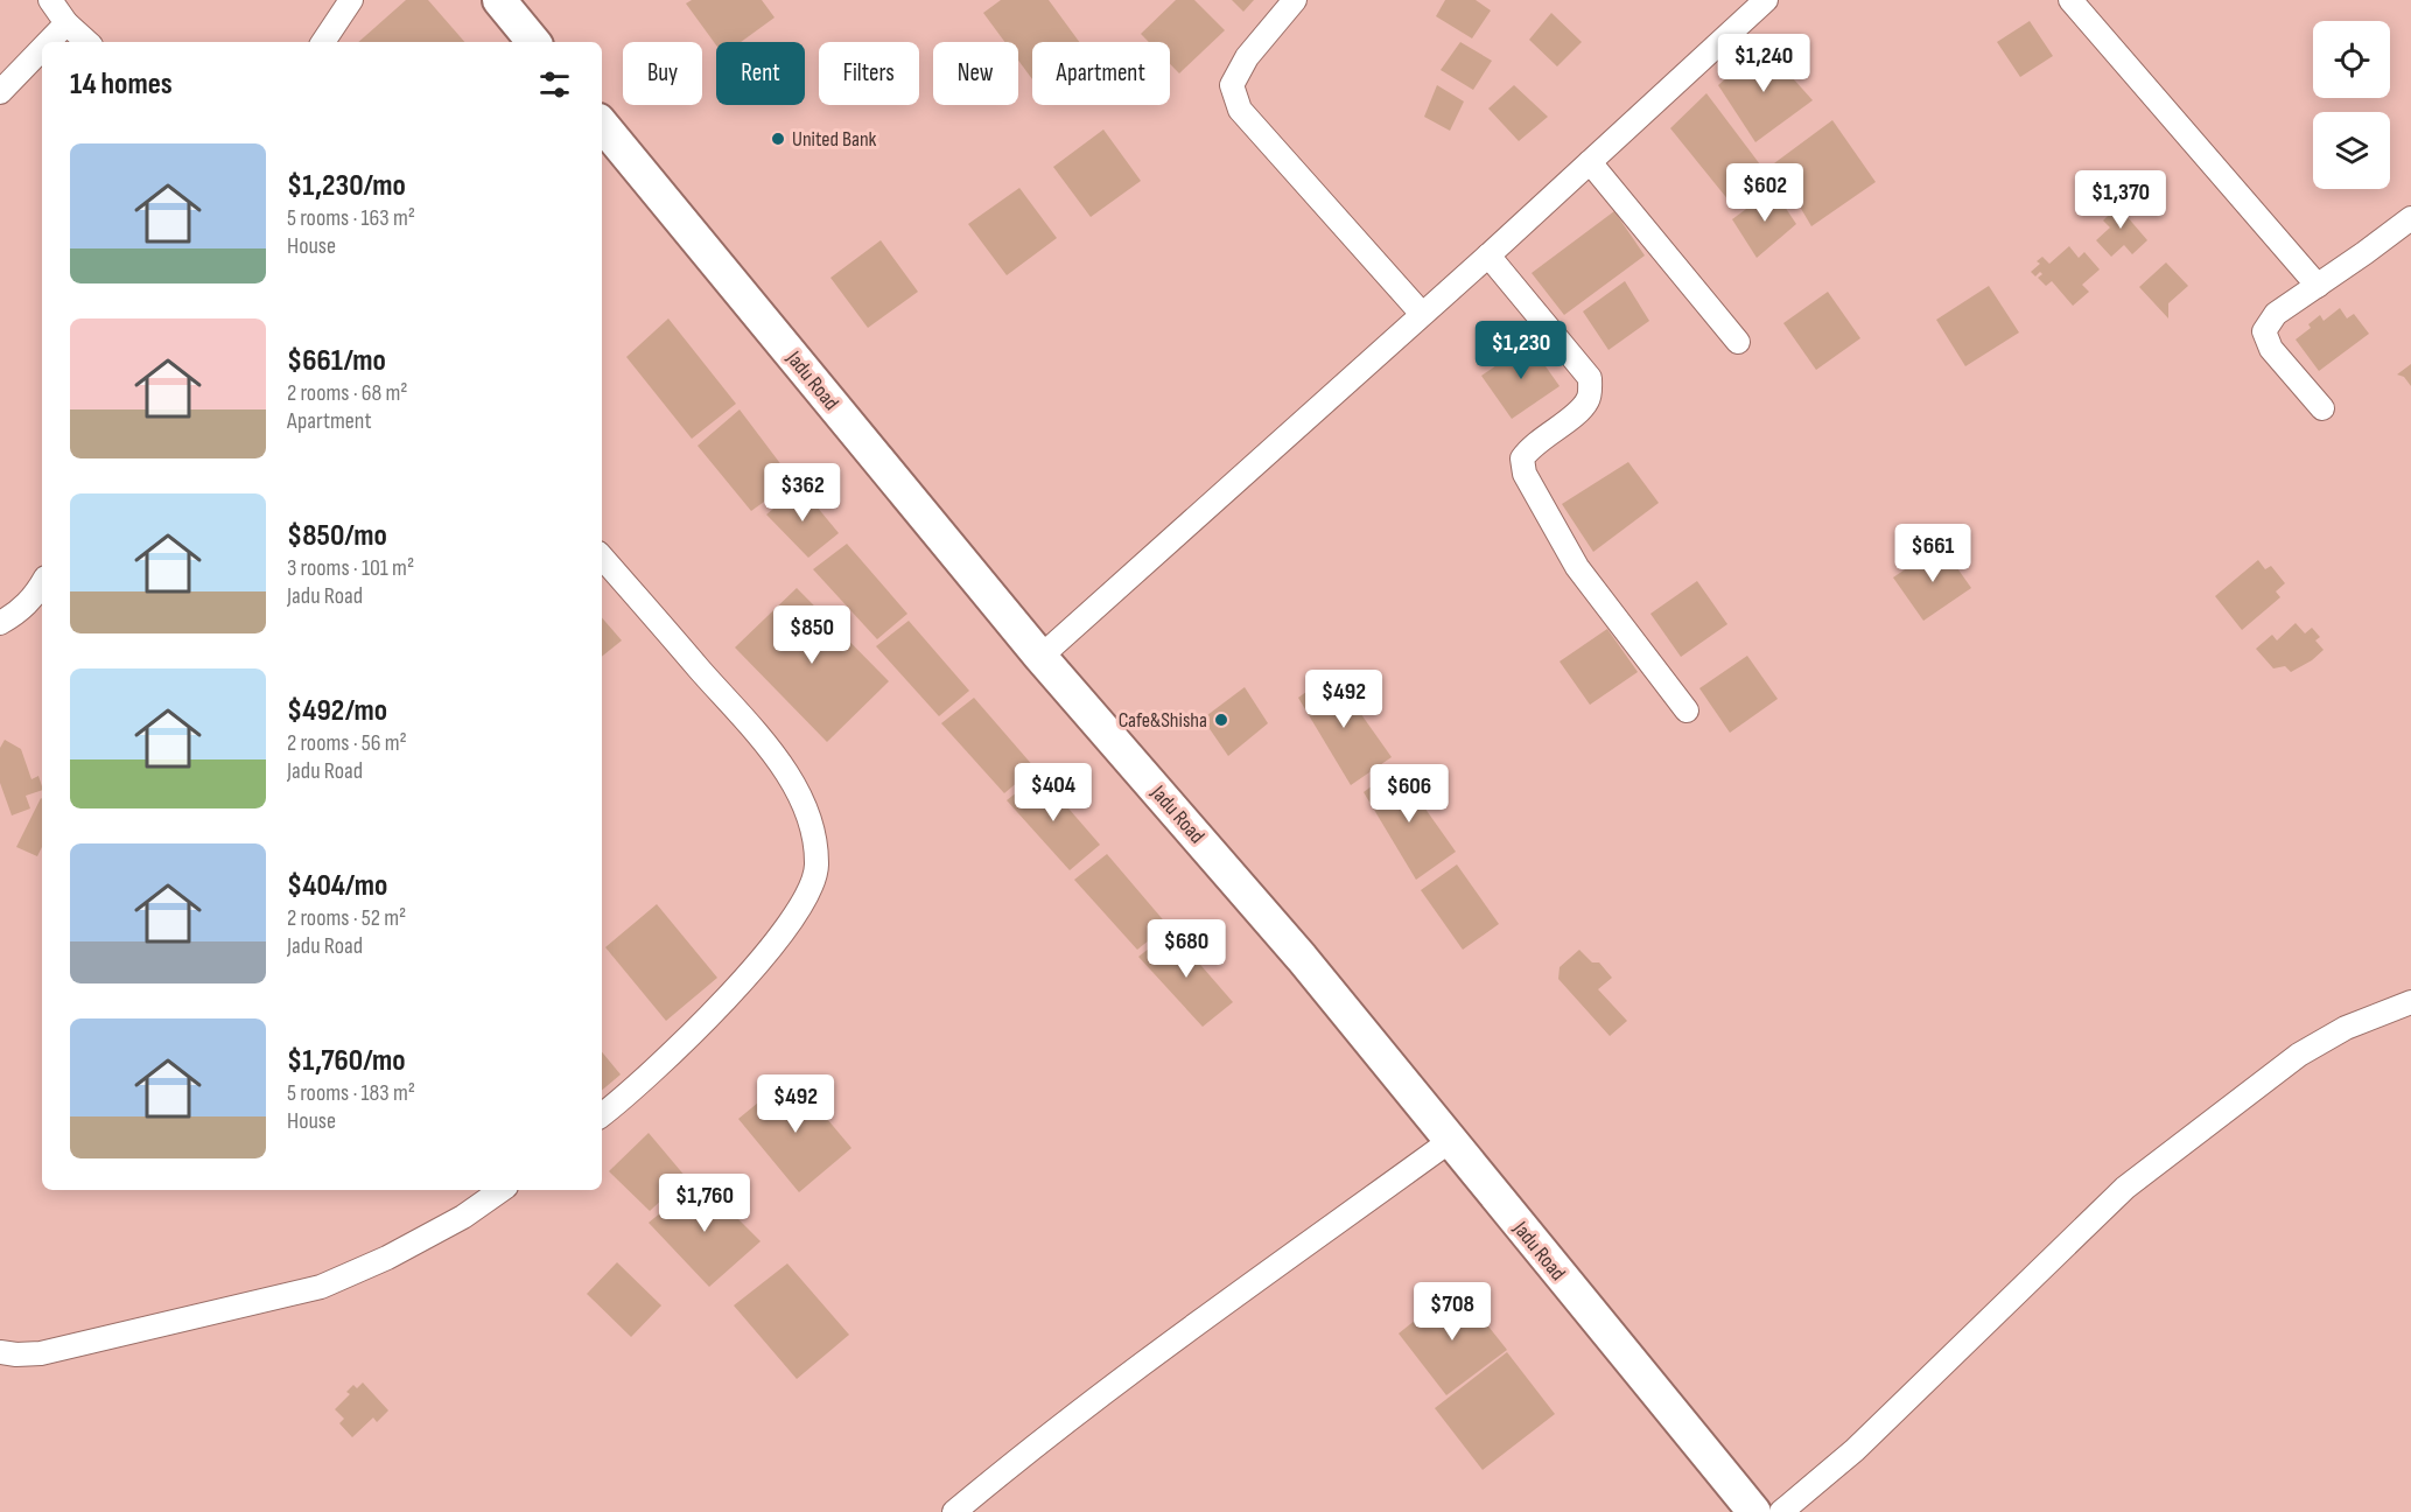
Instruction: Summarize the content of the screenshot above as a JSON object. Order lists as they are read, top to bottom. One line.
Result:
{"streets":{"highway":["Jadu Road"]},"places":["United Bank","Cafe&Shisha"],"page":{"price":["$1,240","$602","$1,370","$1,230","$362","$661","$850","$492","$404","$606","$680","$492","$1,760","$708"],"chip":["Buy","Rent","Filters","New","Apartment"],"heading":"14 homes","list":[{"name":"$1,230/mo","note":"5 rooms · 163 m² · House"},{"name":"$661/mo","note":"2 rooms · 68 m² · Apartment"},{"name":"$850/mo","note":"3 rooms · 101 m² · Jadu Road"},{"name":"$492/mo","note":"2 rooms · 56 m² · Jadu Road"},{"name":"$404/mo","note":"2 rooms · 52 m² · Jadu Road"},{"name":"$1,760/mo","note":"5 rooms · 183 m² · House"}]}}
